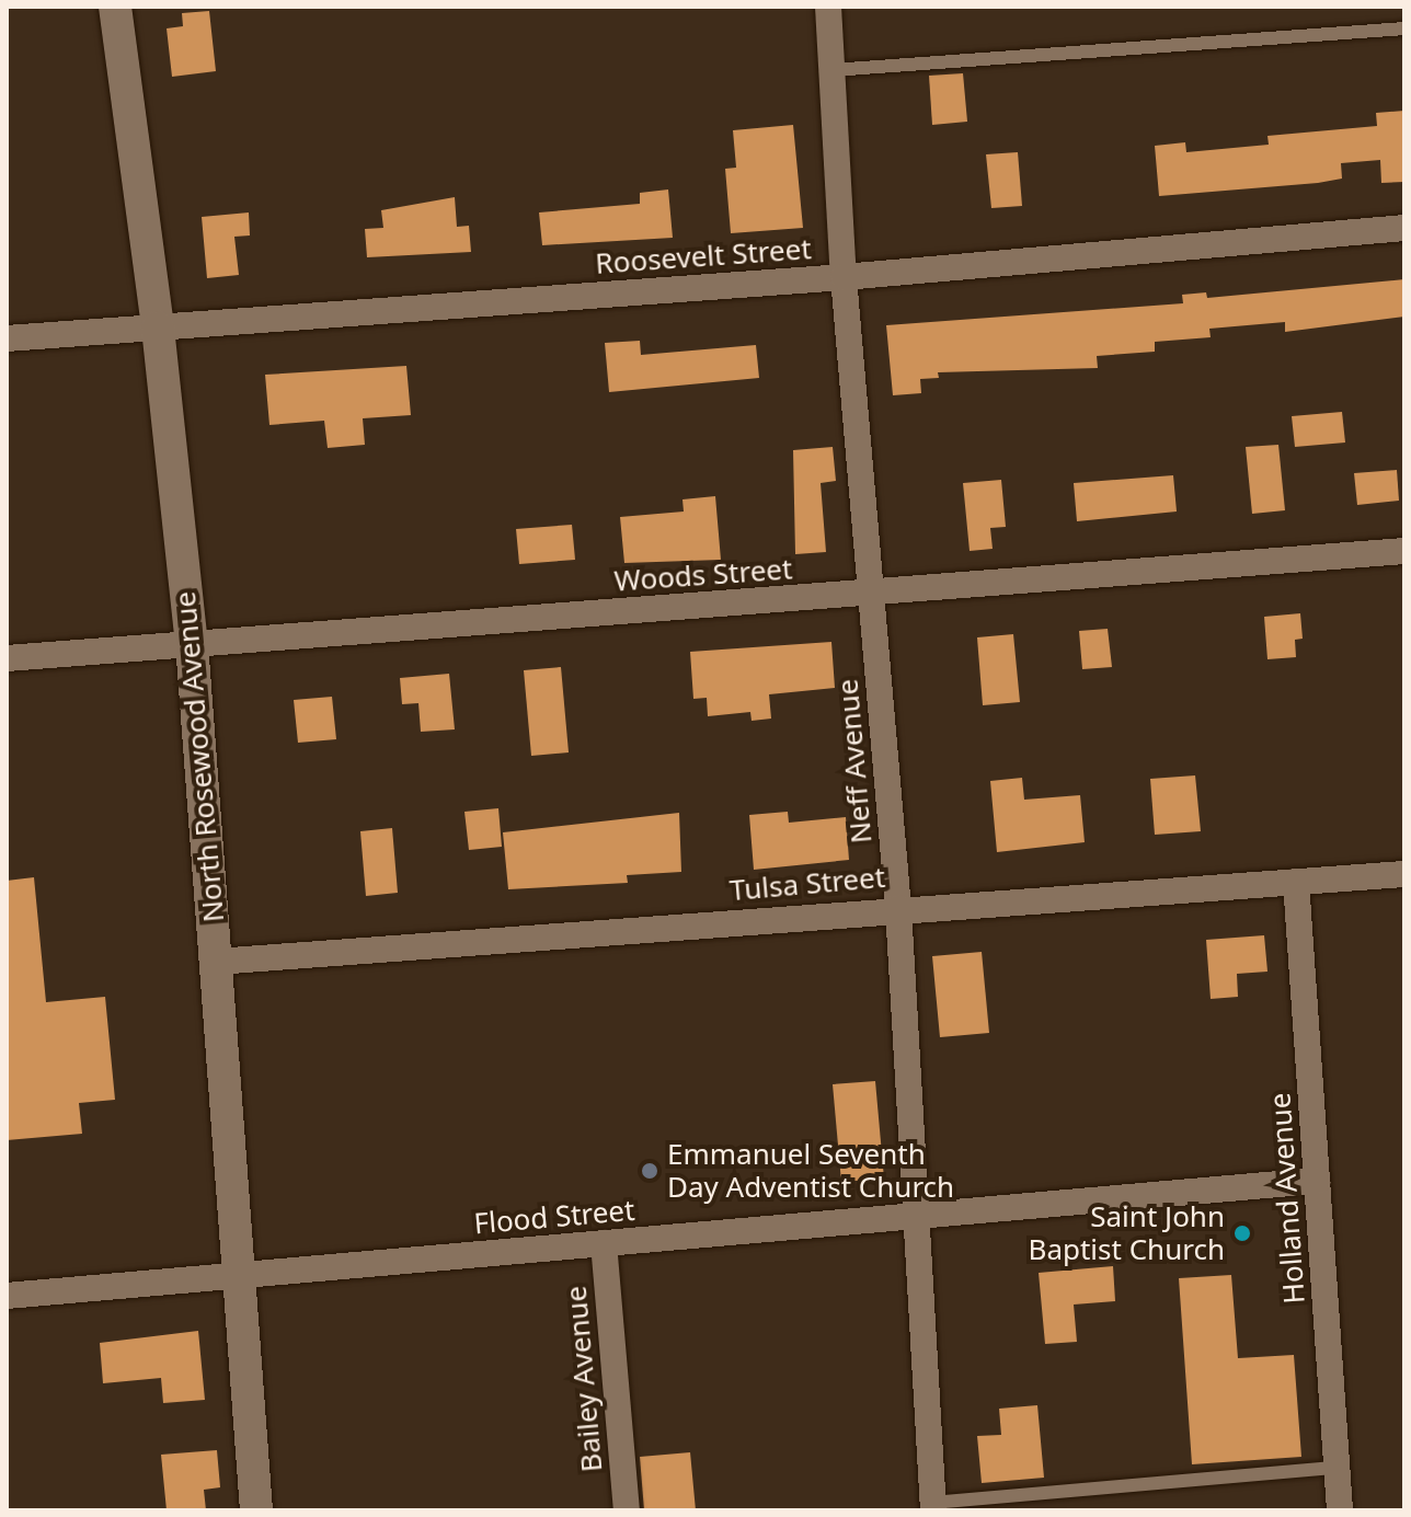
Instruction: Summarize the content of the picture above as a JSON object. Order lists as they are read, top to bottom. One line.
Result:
{"streets":{"street":["Roosevelt Street","Woods Street","North Rosewood Avenue","Neff Avenue","Tulsa Street","Holland Avenue","Flood Street","Bailey Avenue"]},"crossings":[["Roosevelt Street","North Rosewood Avenue"],["Roosevelt Street","Neff Avenue"],["Woods Street","North Rosewood Avenue"],["Woods Street","Neff Avenue"],["North Rosewood Avenue","Tulsa Street"],["North Rosewood Avenue","Flood Street"],["Neff Avenue","Tulsa Street"],["Neff Avenue","Flood Street"],["Tulsa Street","Holland Avenue"],["Holland Avenue","Flood Street"],["Flood Street","Bailey Avenue"]],"places":["Emmanuel Seventh Day Adventist Church","Saint John Baptist Church"]}
